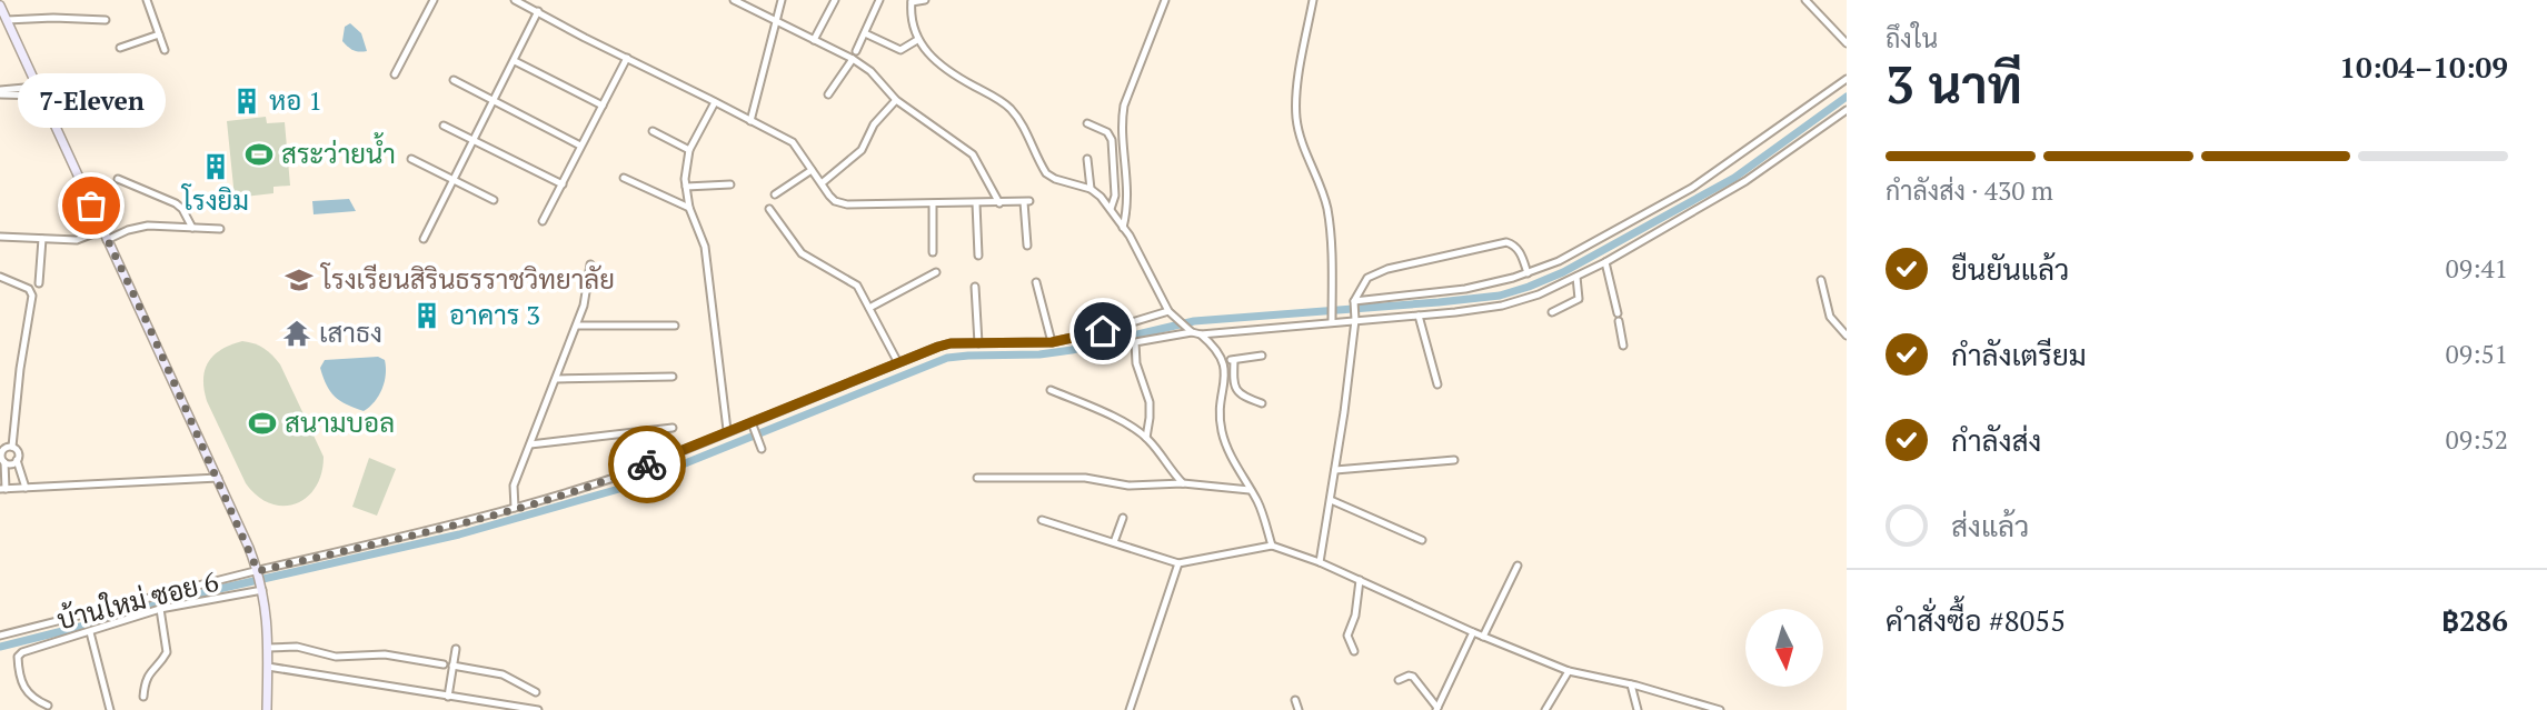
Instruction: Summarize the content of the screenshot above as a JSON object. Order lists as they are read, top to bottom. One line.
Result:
{"streets":{"street":["บ้านใหม่ ซอย 6"]},"places":{"building":["หอ 1","โรงยิม","อาคาร 3"],"sports":["สระว่ายน้ำ","สนามบอล"],"other":["7-Eleven"],"school or university":["โรงเรียนสิรินธรราชวิทยาลัย"],"temple":["เสาธง"]},"north":"bottom","page":{"heading":["3 นาที","ถึงใน","10:04–10:09"],"panel":["คำสั่งซื้อ #8055","฿286"],"bubble":"7-Eleven","bar":"กำลังส่ง · 430 m","list":[["ยืนยันแล้ว","09:41"],["กำลังเตรียม","09:51"],["กำลังส่ง","09:52"],"ส่งแล้ว"]}}
